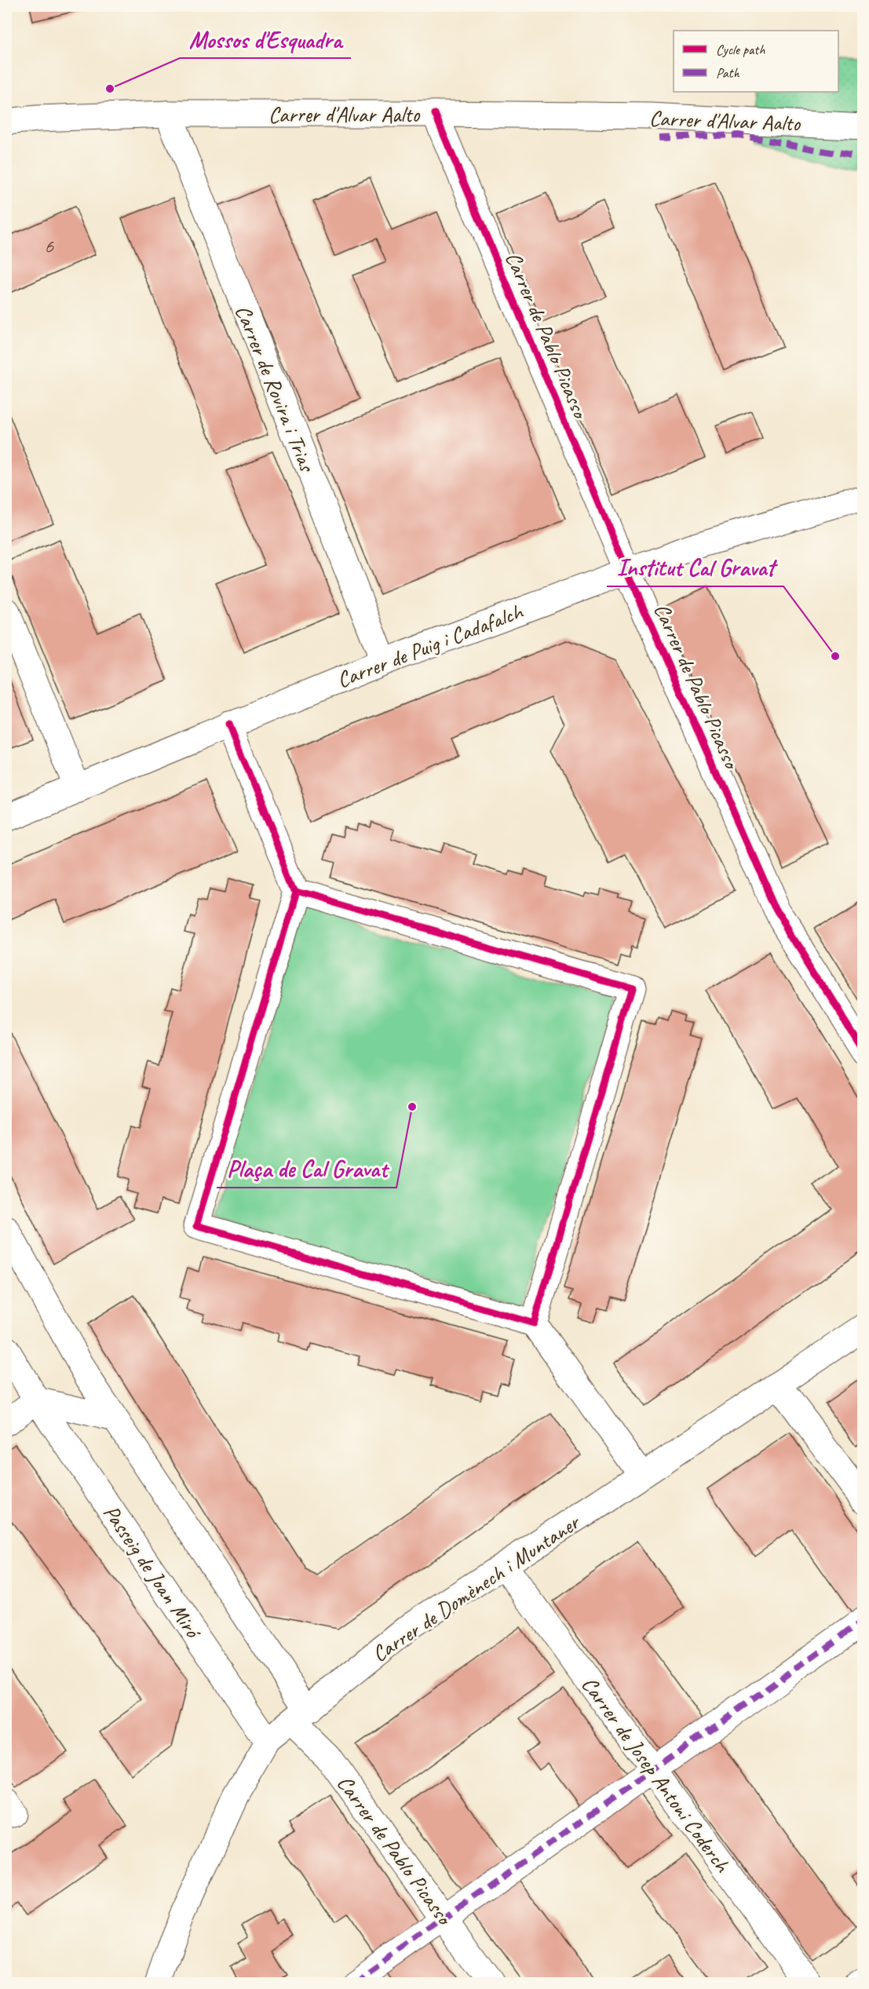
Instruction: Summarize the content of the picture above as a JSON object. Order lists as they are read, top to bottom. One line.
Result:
{"streets":{"street":["Carrer d'Alvar Aalto","Carrer de Pablo Picasso","Carrer de Rovira i Trias","Carrer de Puig i Cadafalch","Passeig de Joan Miró","Carrer de Domènech i Muntaner","Carrer de Josep Antoni Coderch"]},"crossings":[["Carrer d'Alvar Aalto","Carrer de Pablo Picasso"],["Carrer d'Alvar Aalto","Carrer de Rovira i Trias"],["Carrer de Pablo Picasso","Carrer de Puig i Cadafalch"],["Carrer de Pablo Picasso","Carrer de Domènech i Muntaner"],["Carrer de Rovira i Trias","Carrer de Puig i Cadafalch"],["Passeig de Joan Miró","Carrer de Domènech i Muntaner"],["Carrer de Domènech i Muntaner","Carrer de Josep Antoni Coderch"]],"places":["Mossos d'Esquadra","Institut Cal Gravat","Plaça de Cal Gravat"],"house_numbers":["6"],"legend":["Cycle path","Path"]}
